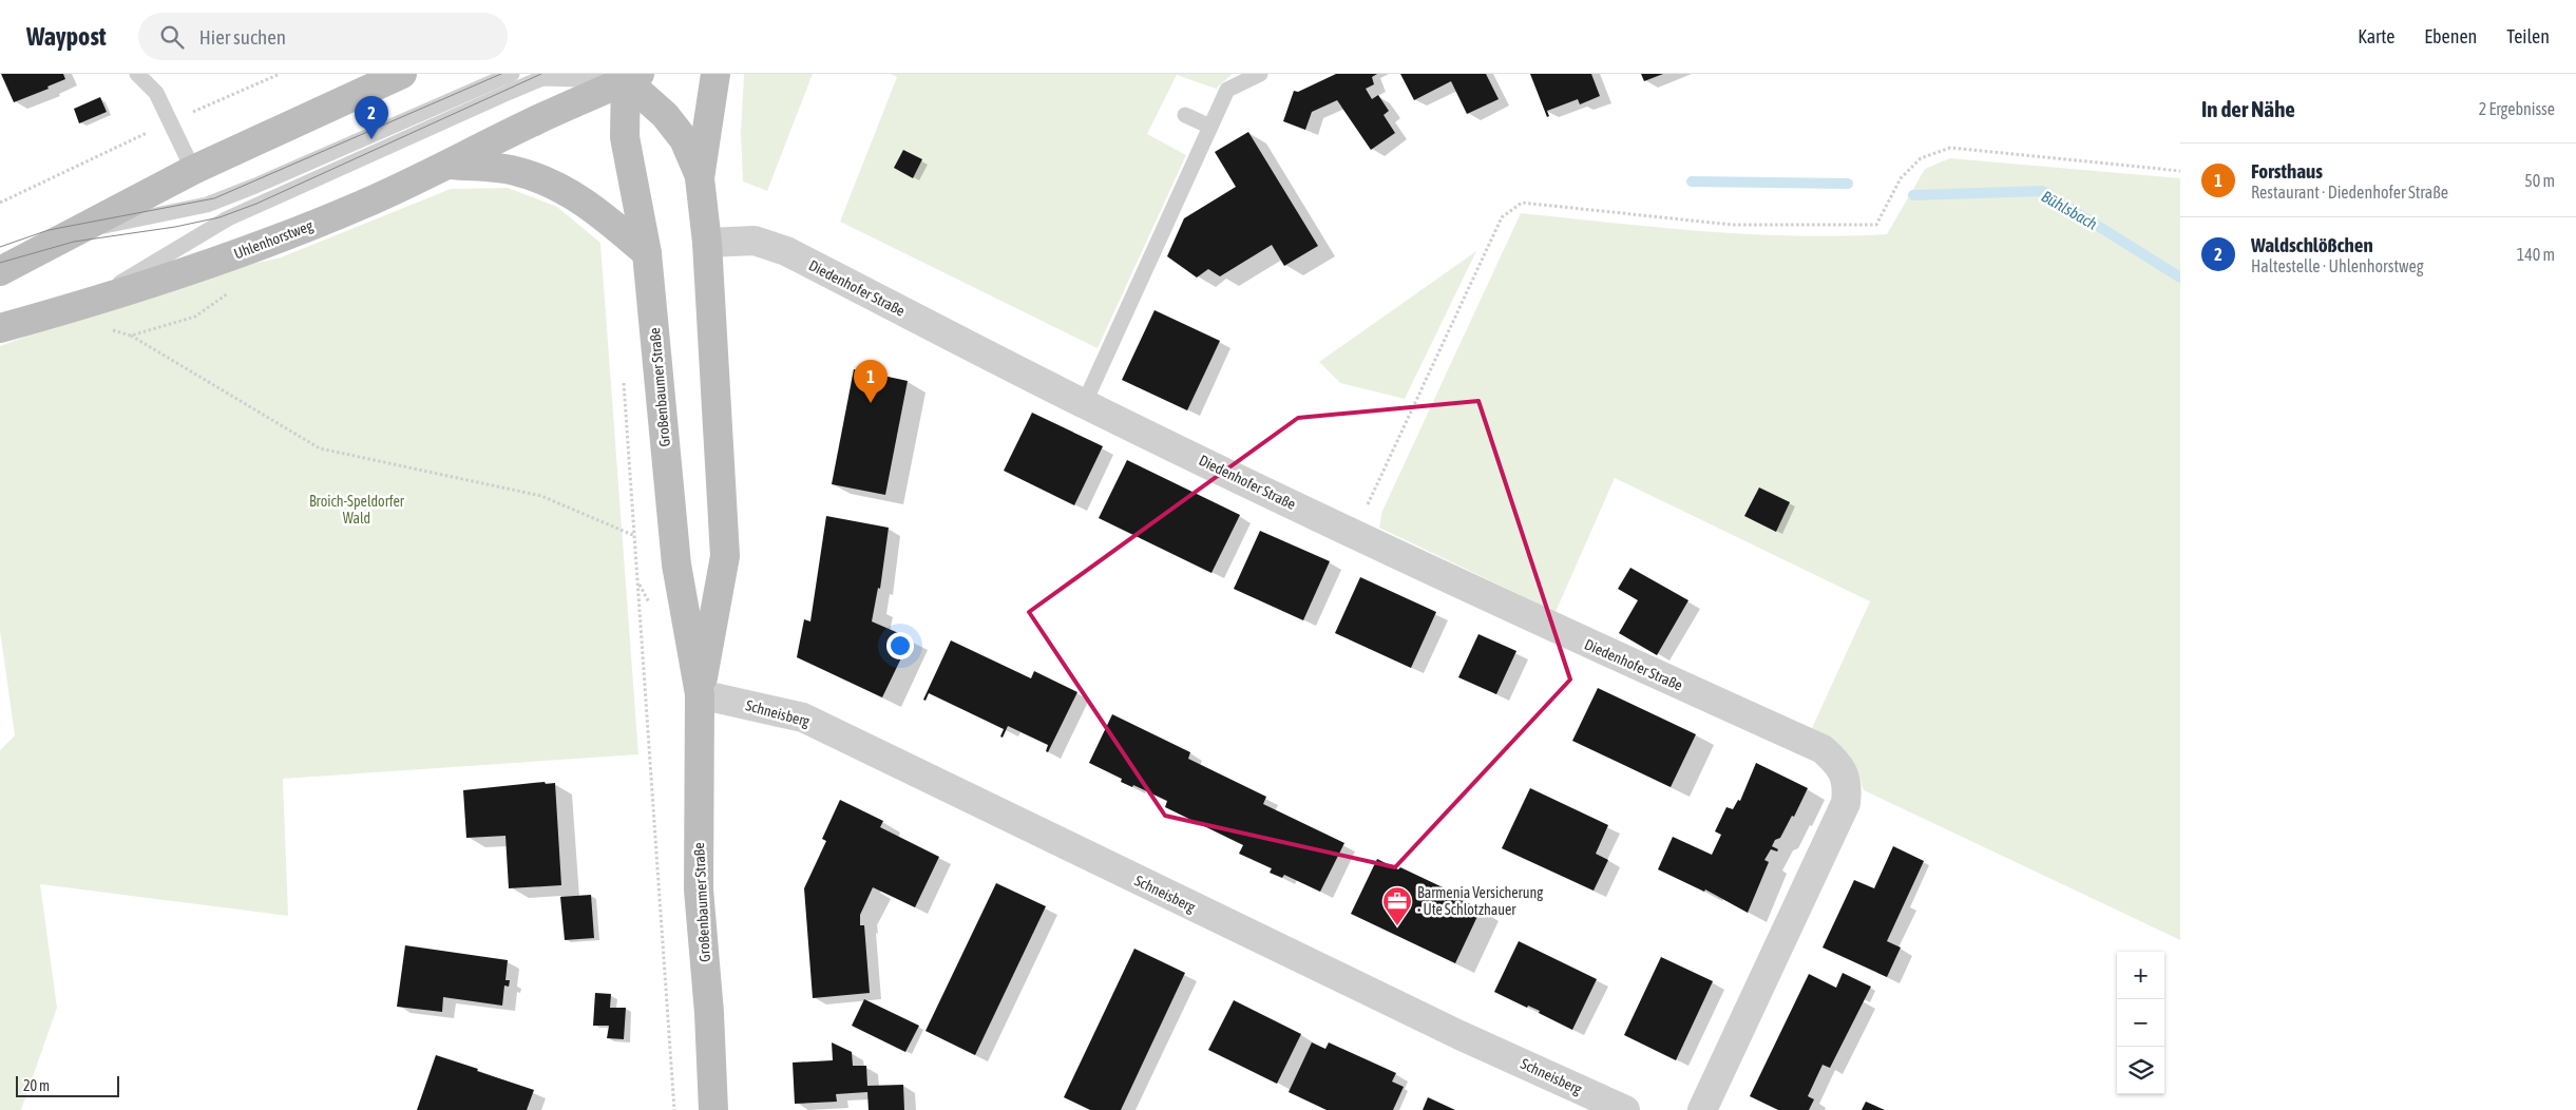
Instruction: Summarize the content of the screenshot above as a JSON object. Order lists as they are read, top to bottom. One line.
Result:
{"streets":{"street":["Uhlenhorstweg","Diedenhofer Straße","Großenbaumer Straße","Schneisberg"]},"crossings":[["Uhlenhorstweg","Großenbaumer Straße"],["Diedenhofer Straße","Großenbaumer Straße"],["Großenbaumer Straße","Schneisberg"]],"water":["Bühlsbach"],"parks":["Broich-Speldorfer Wald"],"places":{"office":["Barmenia Versicherung - Ute Schlotzhauer"]},"scale_bar":"20 m","page":{"header":"Waypost","search":"Hier suchen","nav":["Karte","Ebenen","Teilen"],"heading":["In der Nähe","2 Ergebnisse"],"pins":["2","1"],"list":[{"mark":"1","name":"Forsthaus","note":"Restaurant · Diedenhofer Straße","value":"50 m"},{"mark":"2","name":"Waldschlößchen","note":"Haltestelle · Uhlenhorstweg","value":"140 m"}],"map_buttons":["+","−"],"scale":"20 m"}}
